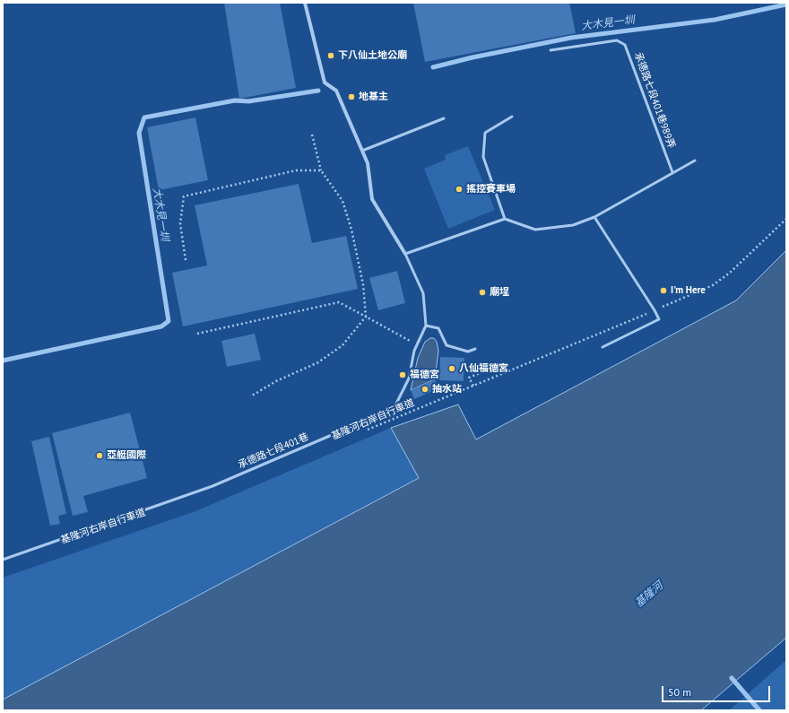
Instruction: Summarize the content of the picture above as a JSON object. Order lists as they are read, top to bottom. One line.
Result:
{"streets":{"lane":["承德路七段401巷989弄","承德路七段401巷"],"path":["基隆河右岸自行車道"]},"water":["大木見一圳","基隆河"],"places":["下八仙土地公廟","地基主","搖控賽車場","I'm Here","廟埕","八仙福德宮","福德宮","抽水站","亞艇國際"],"scale_bar":"50 m"}
